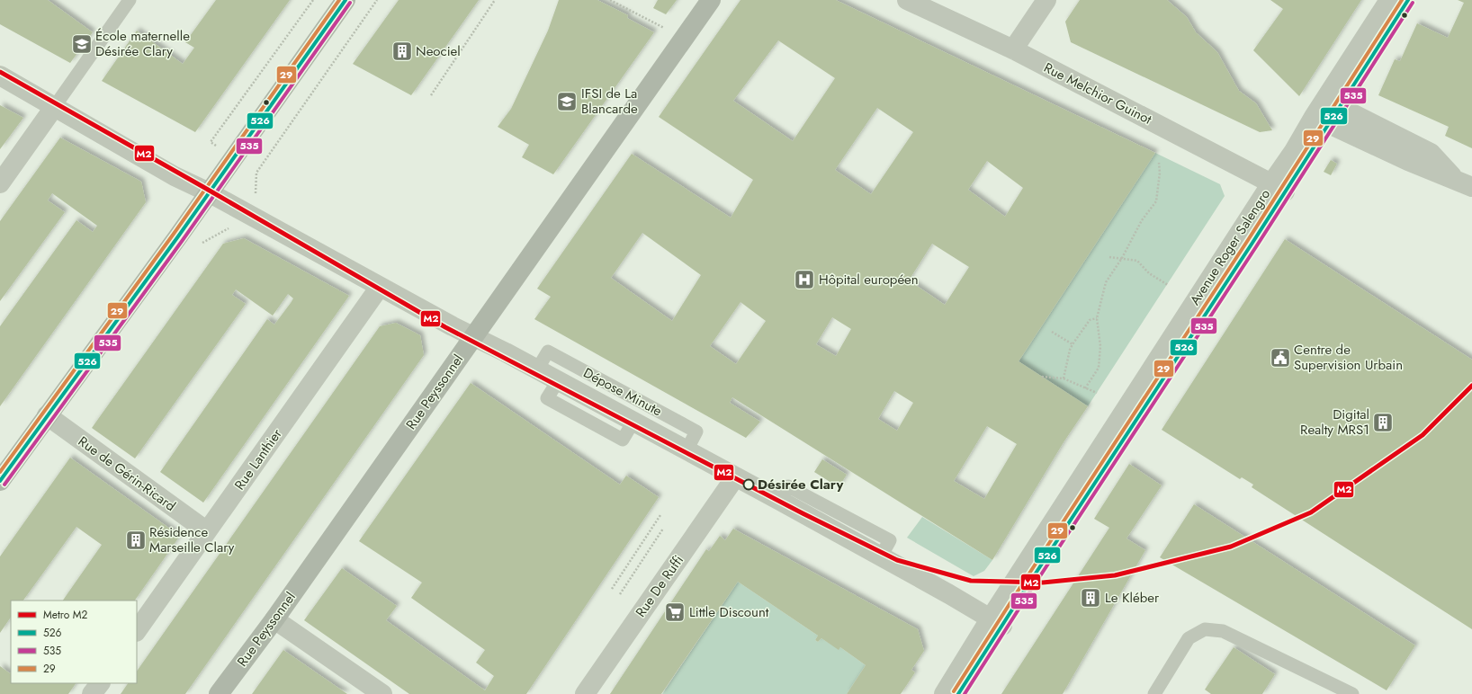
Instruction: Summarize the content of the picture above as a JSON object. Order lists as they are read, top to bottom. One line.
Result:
{"streets":{"street":["Rue Melchior Guinot","Avenue Roger Salengro","Rue Peyssonnel","Rue Lanthier","Rue de Gérin-Ricard","Rue De Ruffi"],"lane":["Dépose Minute"]},"crossings":[["Rue Melchior Guinot","Avenue Roger Salengro"],["Rue Lanthier","Rue de Gérin-Ricard"]],"places":{"school or university":["École maternelle Désirée Clary","IFSI de La Blancarde"],"building":["Neociel","Digital Realty MRS1","Résidence Marseille Clary","Le Kléber"],"hospital":["Hôpital européen"],"public building":["Centre de Supervision Urbain"],"other":["Désirée Clary"],"supermarket":["Little Discount"]},"lines":["transit line 526","transit line 29","transit line 535","metro line M2"],"legend":["Metro M2","526","535","29"]}
